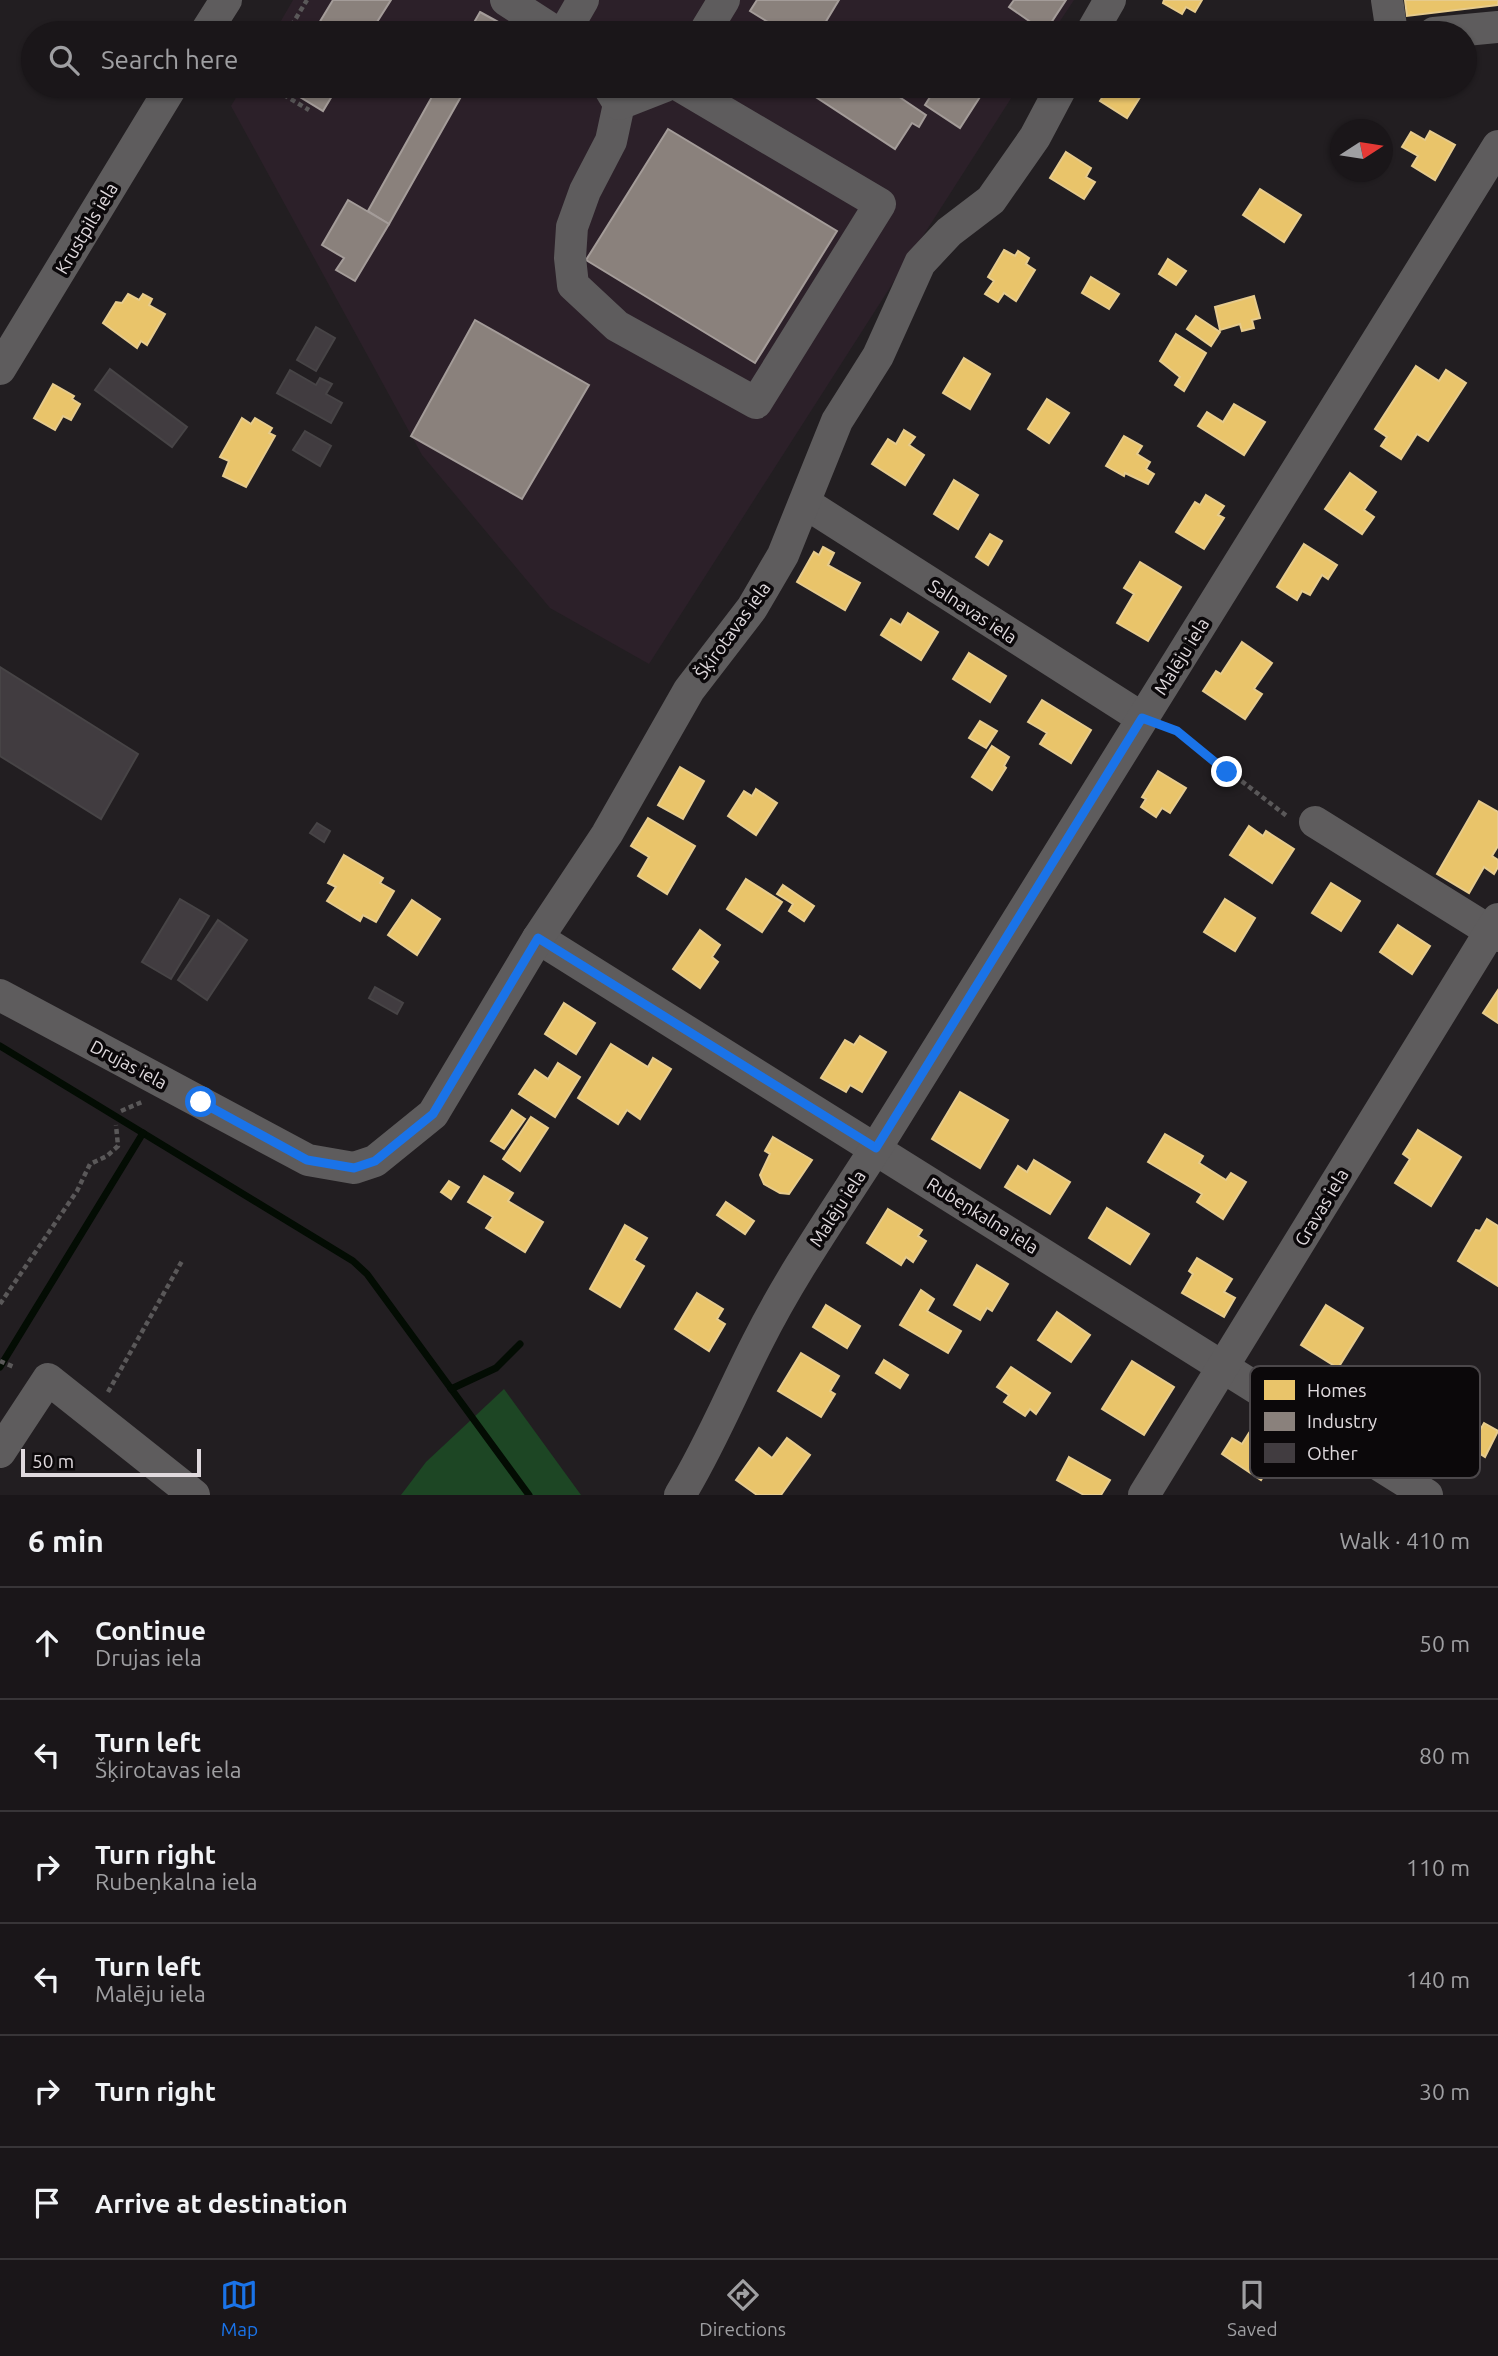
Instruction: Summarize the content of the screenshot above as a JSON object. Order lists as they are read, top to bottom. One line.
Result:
{"streets":{"street":["Krustpils iela","Salnavas iela","Šķirotavas iela","Malēju iela","Drujas iela","Gravas iela","Rubeņkalna iela"]},"crossings":[["Salnavas iela","Šķirotavas iela"],["Salnavas iela","Malēju iela"],["Šķirotavas iela","Drujas iela"],["Šķirotavas iela","Rubeņkalna iela"],["Malēju iela","Rubeņkalna iela"],["Gravas iela","Rubeņkalna iela"]],"legend":["Homes","Industry","Other"],"scale_bar":"50 m","north":"right","page":{"search":"Search here","scale":"50 m","heading":["6 min","Walk · 410 m"],"list":[["Continue","Drujas iela","50 m"],["Turn left","Šķirotavas iela","80 m"],["Turn right","Rubeņkalna iela","110 m"],["Turn left","Malēju iela","140 m"],["Turn right","30 m"],"Arrive at destination"],"nav":["Map","Directions","Saved"]}}
